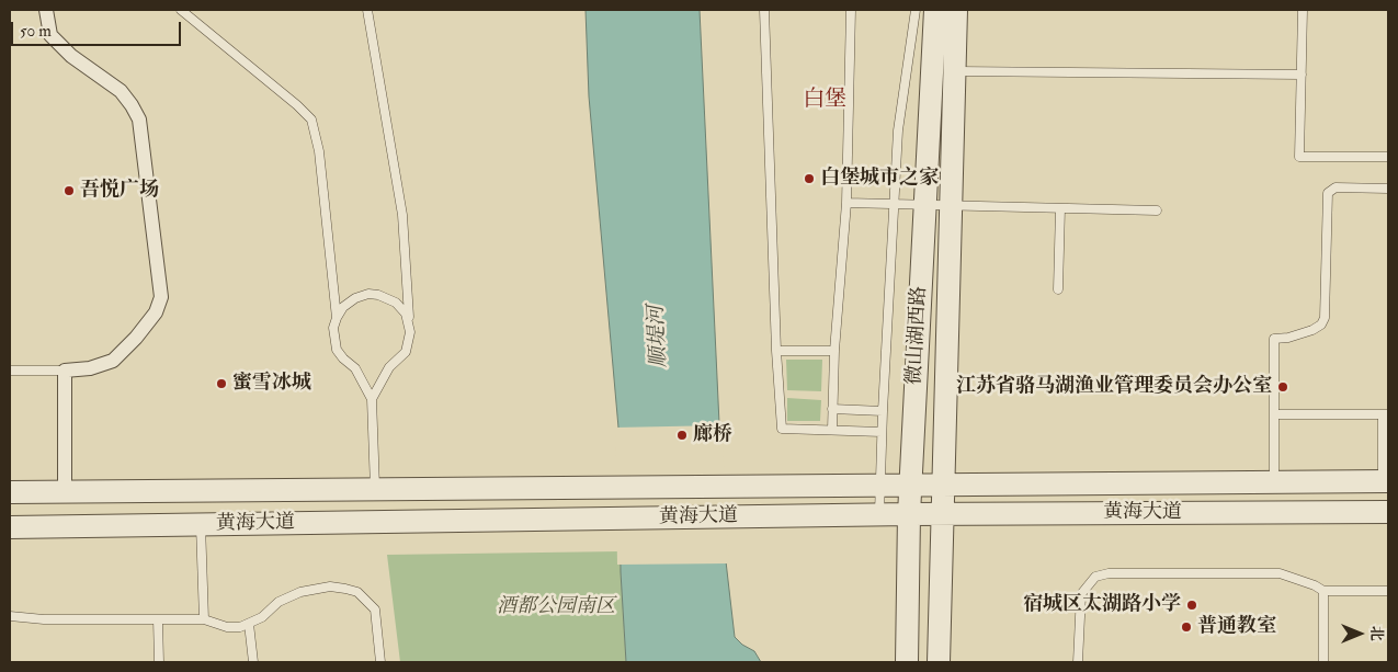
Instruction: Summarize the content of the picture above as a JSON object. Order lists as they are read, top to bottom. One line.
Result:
{"streets":{"street":["微山湖西路","黄海大道"]},"crossings":[["微山湖西路","黄海大道"]],"districts":["白堡"],"water":["顺堤河"],"parks":["酒都公园南区"],"places":["白堡城市之家","吾悦广场","蜜雪冰城","江苏省骆马湖渔业管理委员会办公室","廊桥","宿城区太湖路小学","普通教室"],"scale_bar":"50 m","north":"right"}
